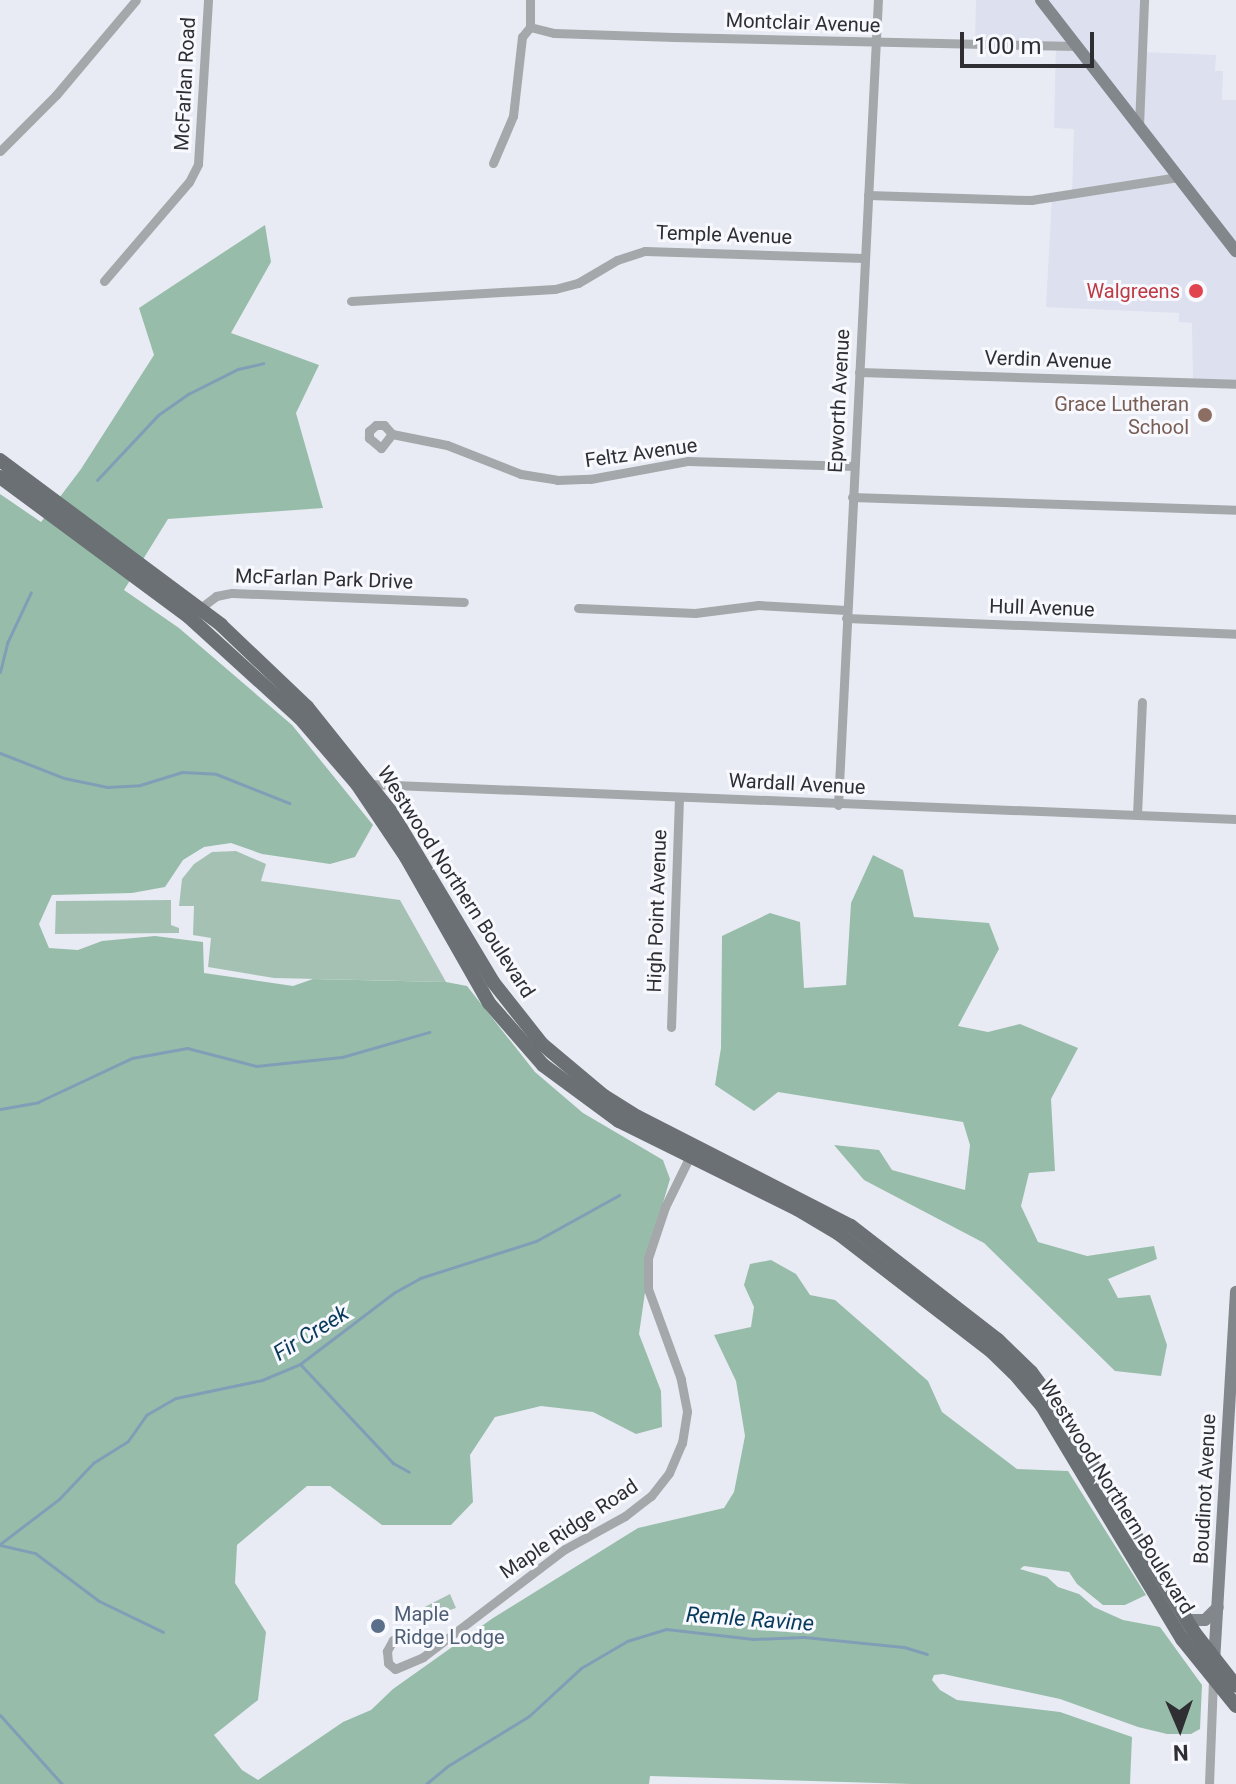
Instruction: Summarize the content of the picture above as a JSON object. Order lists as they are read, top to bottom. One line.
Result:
{"streets":{"main road":["Westwood Northern Boulevard"],"street":["Montclair Avenue","McFarlan Road","Temple Avenue","Verdin Avenue","Epworth Avenue","Feltz Avenue","McFarlan Park Drive","Hull Avenue","Wardall Avenue","High Point Avenue","Boudinot Avenue","Maple Ridge Road"]},"crossings":[["Montclair Avenue","Epworth Avenue"],["Temple Avenue","Epworth Avenue"],["Verdin Avenue","Epworth Avenue"],["Epworth Avenue","Feltz Avenue"],["Epworth Avenue","Hull Avenue"],["Epworth Avenue","Wardall Avenue"],["McFarlan Park Drive","Westwood Northern Boulevard"],["Wardall Avenue","Westwood Northern Boulevard"],["Wardall Avenue","High Point Avenue"],["Westwood Northern Boulevard","Boudinot Avenue"],["Westwood Northern Boulevard","Maple Ridge Road"]],"water":["Fir Creek","Remle Ravine"],"places":["Walgreens","Grace Lutheran School","Maple Ridge Lodge"],"scale_bar":"100 m","north":"bottom"}
